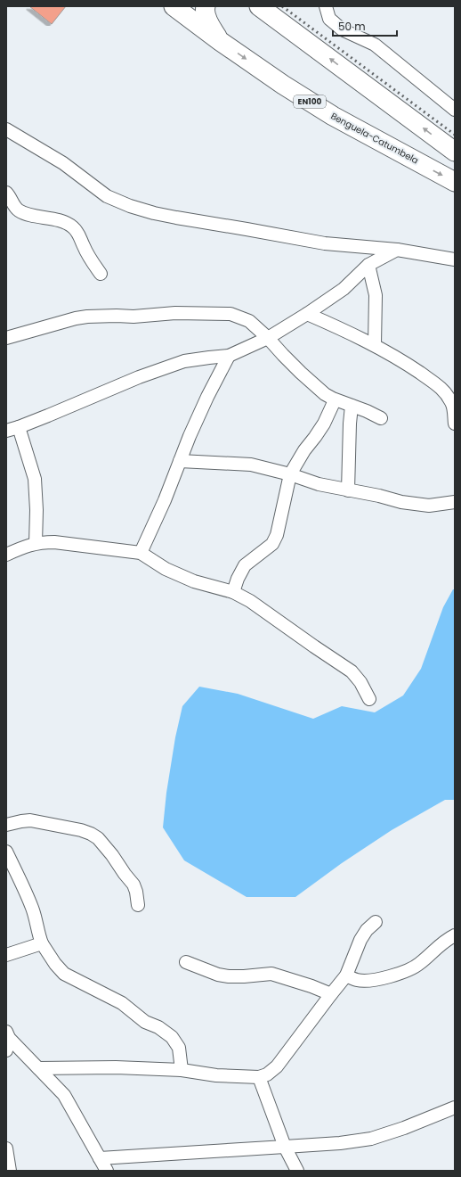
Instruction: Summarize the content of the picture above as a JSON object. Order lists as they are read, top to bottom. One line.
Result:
{"streets":{"highway":["EN100","Benguela-Catumbela"]},"scale_bar":"50 m"}
